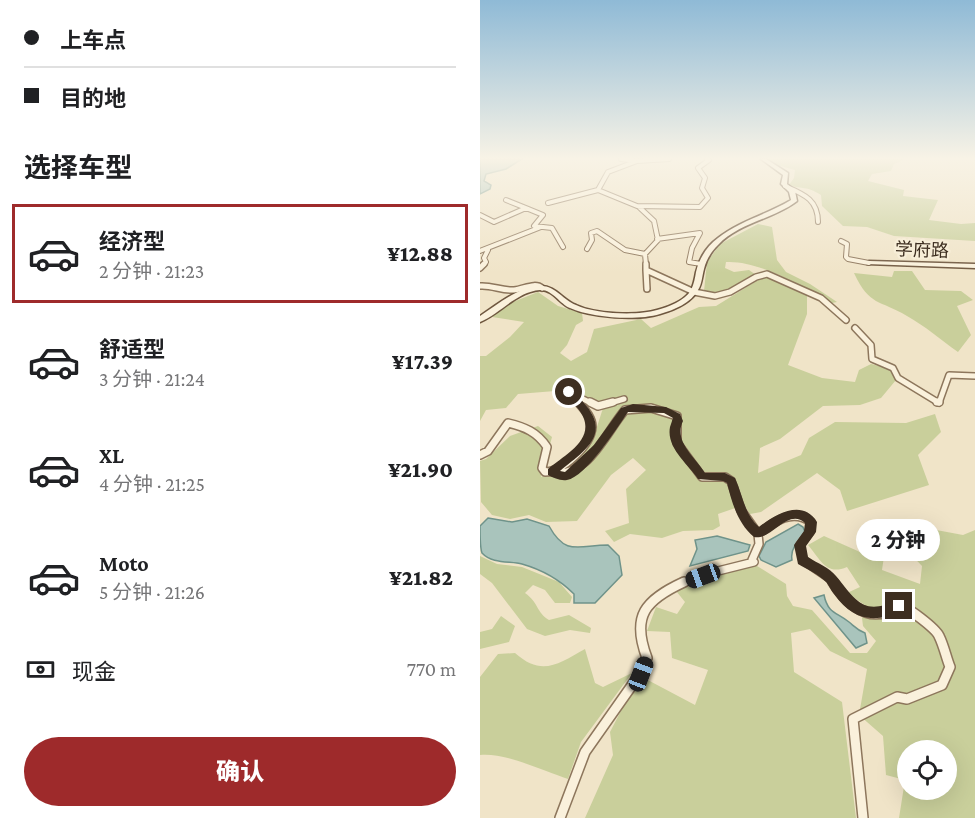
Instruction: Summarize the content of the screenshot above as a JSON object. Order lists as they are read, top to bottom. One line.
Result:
{"streets":{"street":["学府路"]},"page":{"banner":["上车点","目的地"],"heading":"选择车型","list":[{"name":"经济型","note":"2 分钟 · 21:23","value":"¥12.88"},{"name":"舒适型","note":"3 分钟 · 21:24","value":"¥17.39"},{"name":"XL","note":"4 分钟 · 21:25","value":"¥21.90"},{"name":"Moto","note":"5 分钟 · 21:26","value":"¥21.82"}],"bubble":"2 分钟","pay":["现金","770 m"],"buttons":"确认"}}
